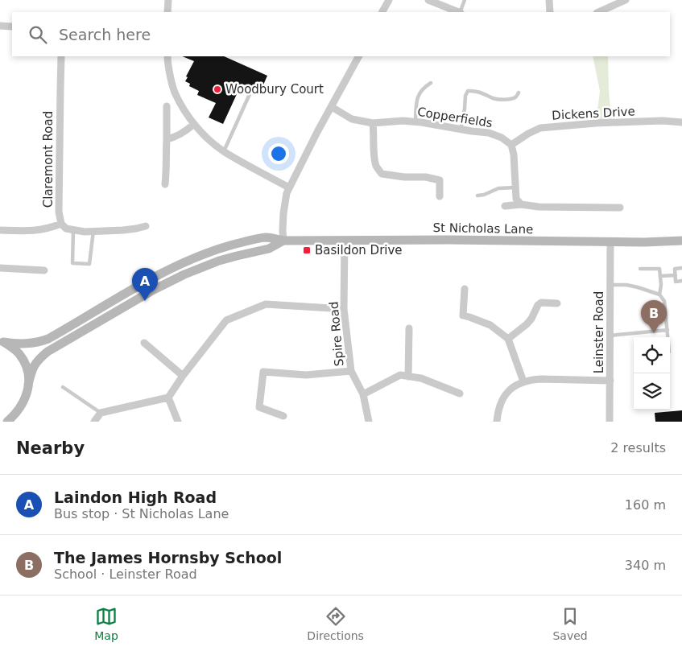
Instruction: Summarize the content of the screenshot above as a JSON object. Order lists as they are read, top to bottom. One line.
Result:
{"streets":{"main road":["St Nicholas Lane"],"street":["Dickens Drive","Copperfields","Claremont Road","Leinster Road","Spire Road"]},"crossings":[["Dickens Drive","Copperfields"],["St Nicholas Lane","Leinster Road"],["St Nicholas Lane","Spire Road"]],"places":{"other":["Woodbury Court"],"transit":["Basildon Drive"]},"page":{"search":"Search here","pins":["A","B"],"heading":["Nearby","2 results"],"list":[{"mark":"A","name":"Laindon High Road","note":"Bus stop · St Nicholas Lane","value":"160 m"},{"mark":"B","name":"The James Hornsby School","note":"School · Leinster Road","value":"340 m"}],"nav":["Map","Directions","Saved"]}}
